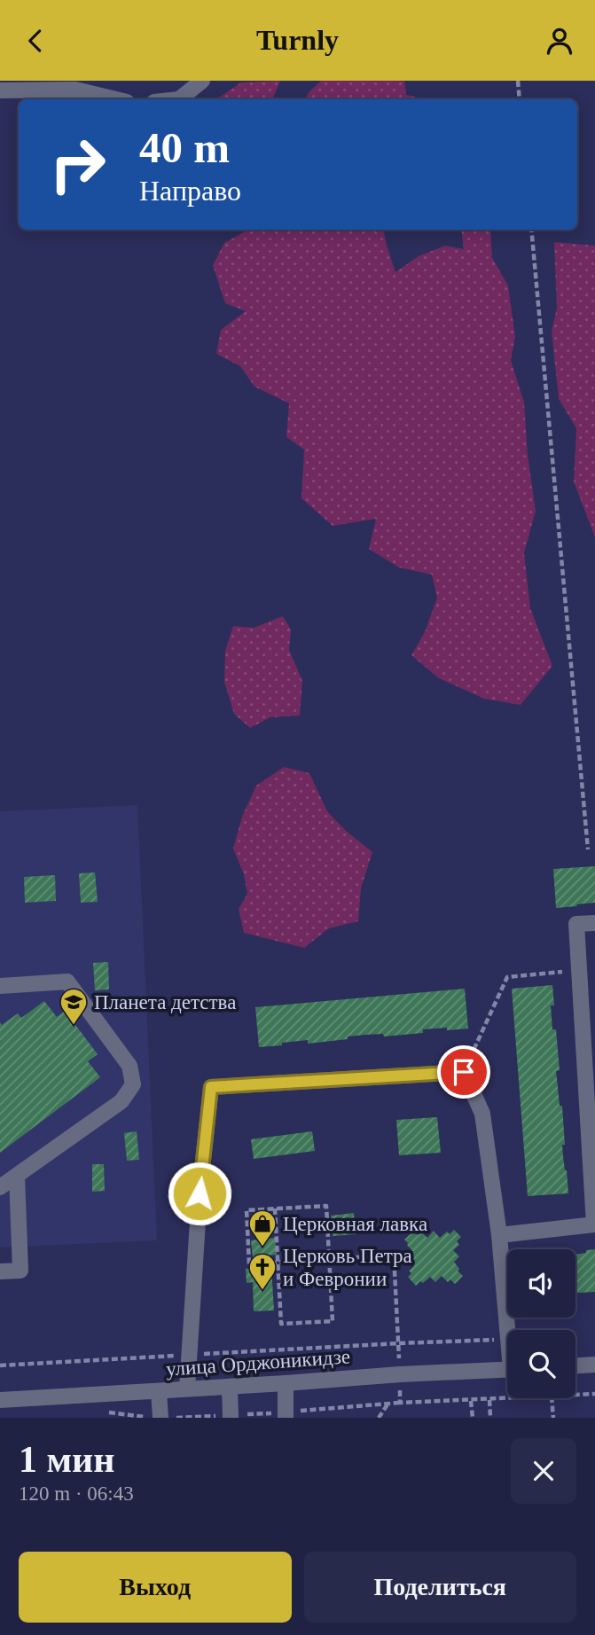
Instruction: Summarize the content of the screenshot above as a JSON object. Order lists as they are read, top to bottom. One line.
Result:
{"streets":{"street":["улица Орджоникидзе"]},"places":{"school or university":["Планета детства"],"shop":["Церковная лавка"],"church":["Церковь Петра и Февронии"]},"page":{"header":"Turnly","turn":["40 m","Направо"],"heading":["1 мин","120 m · 06:43"],"buttons":["Выход","Поделиться"]}}
